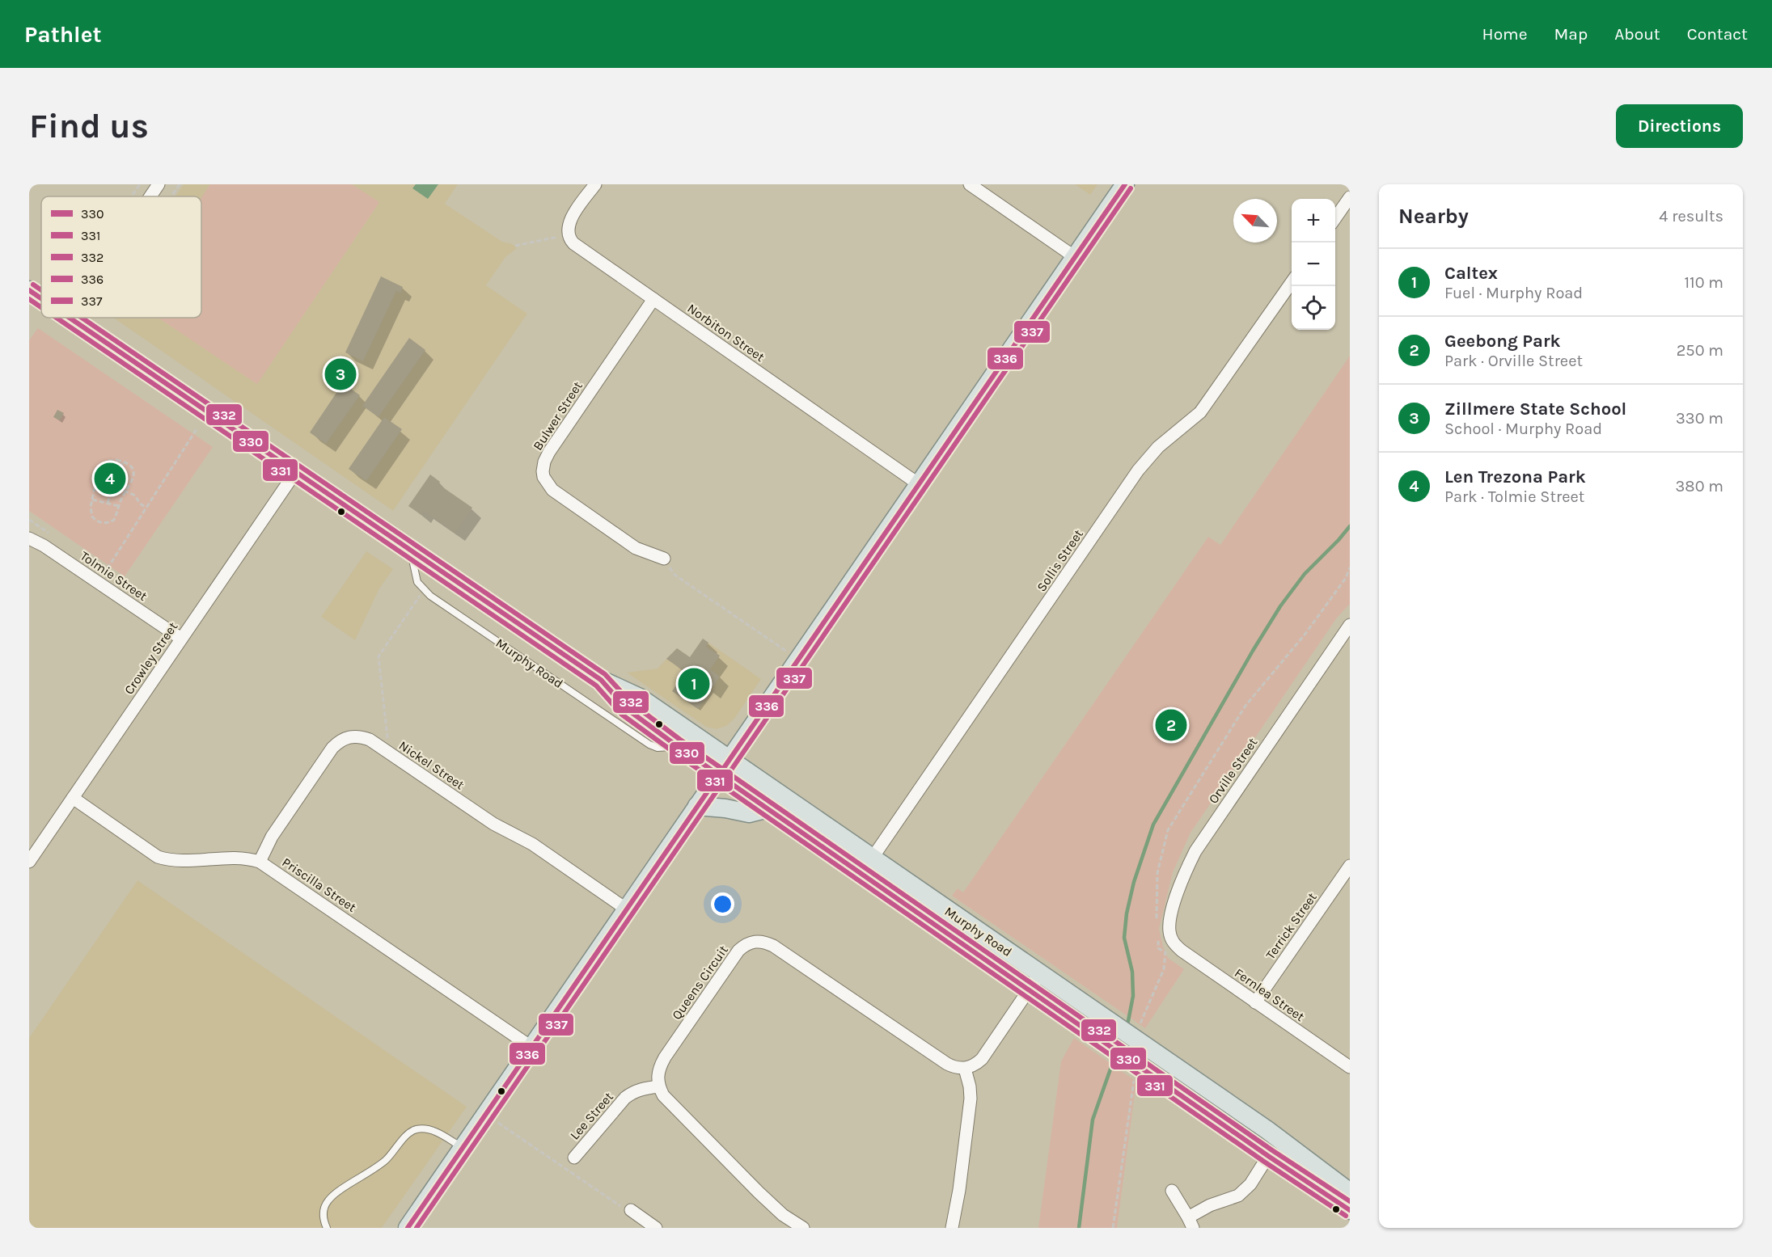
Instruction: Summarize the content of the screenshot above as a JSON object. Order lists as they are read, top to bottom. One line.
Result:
{"streets":{"main road":["Murphy Road"],"street":["Norbiton Street","Bulwer Street","Sollis Street","Tolmie Street","Crowley Street","Nickel Street","Orville Street","Priscilla Street","Terrick Street","Queens Circuit","Fernlea Street","Lee Street"]},"crossings":[["Norbiton Street","Bulwer Street"],["Sollis Street","Murphy Road"],["Tolmie Street","Crowley Street"],["Crowley Street","Murphy Road"],["Crowley Street","Priscilla Street"],["Nickel Street","Priscilla Street"],["Orville Street","Fernlea Street"],["Terrick Street","Fernlea Street"],["Queens Circuit","Lee Street"]],"lines":["transit line 336","transit line 337","transit line 332","transit line 330","transit line 331"],"legend":["330","331","332","336","337"],"north":"top left","page":{"header":"Pathlet","nav":["Home","Map","About","Contact"],"buttons":"Directions","title":"Find us","heading":["Nearby","4 results"],"map_buttons":["+","−"],"list":[{"mark":"1","name":"Caltex","note":"Fuel · Murphy Road","value":"110 m"},{"mark":"2","name":"Geebong Park","note":"Park · Orville Street","value":"250 m"},{"mark":"3","name":"Zillmere State School","note":"School · Murphy Road","value":"330 m"},{"mark":"4","name":"Len Trezona Park","note":"Park · Tolmie Street","value":"380 m"}],"pins":["3","4","1","2"]}}
